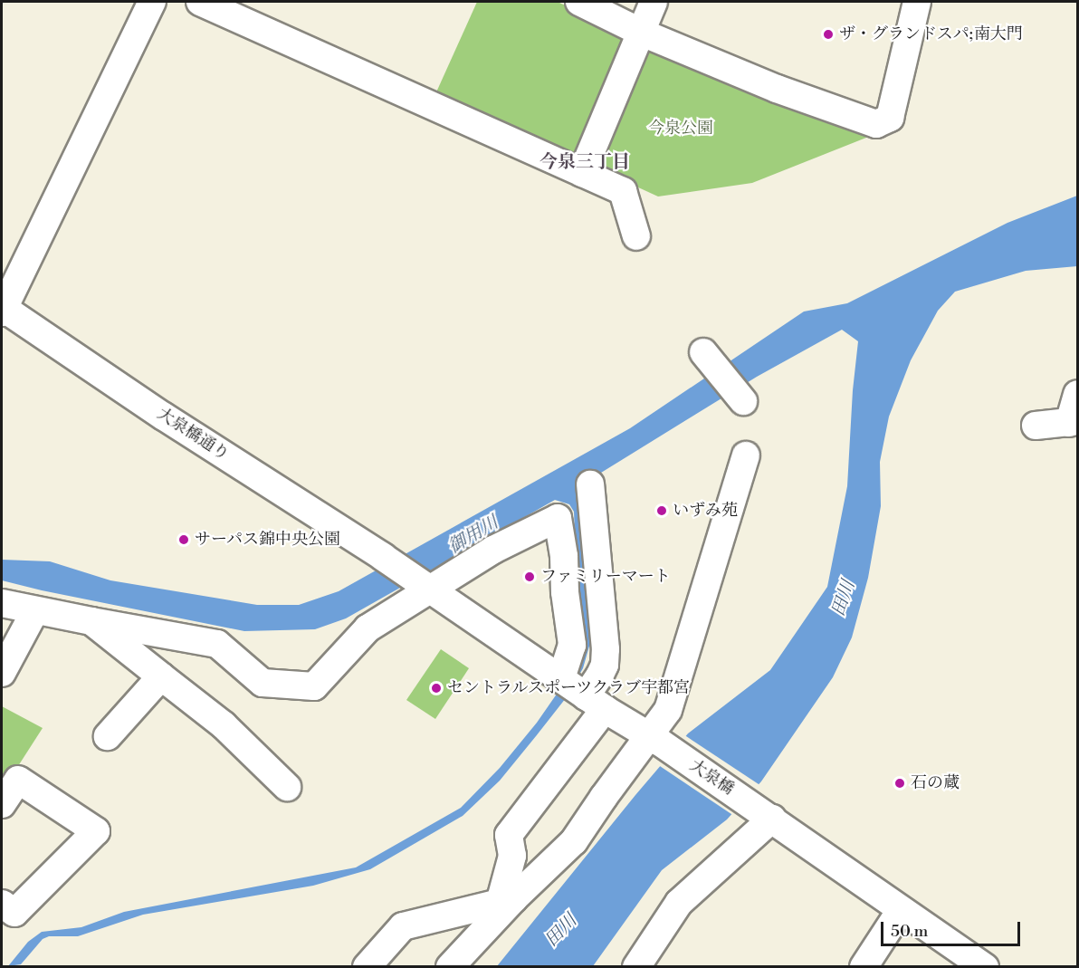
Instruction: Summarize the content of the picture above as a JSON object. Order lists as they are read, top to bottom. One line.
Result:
{"streets":{"street":["大泉橋通り","大泉橋"]},"districts":["今泉三丁目"],"water":["御用川","田川"],"parks":["今泉公園"],"places":["ザ・グランドスパ;南大門","いずみ苑","サーパス錦中央公園","ファミリーマート","セントラルスポーツクラブ宇都宮","石の蔵"],"scale_bar":"50 m"}
